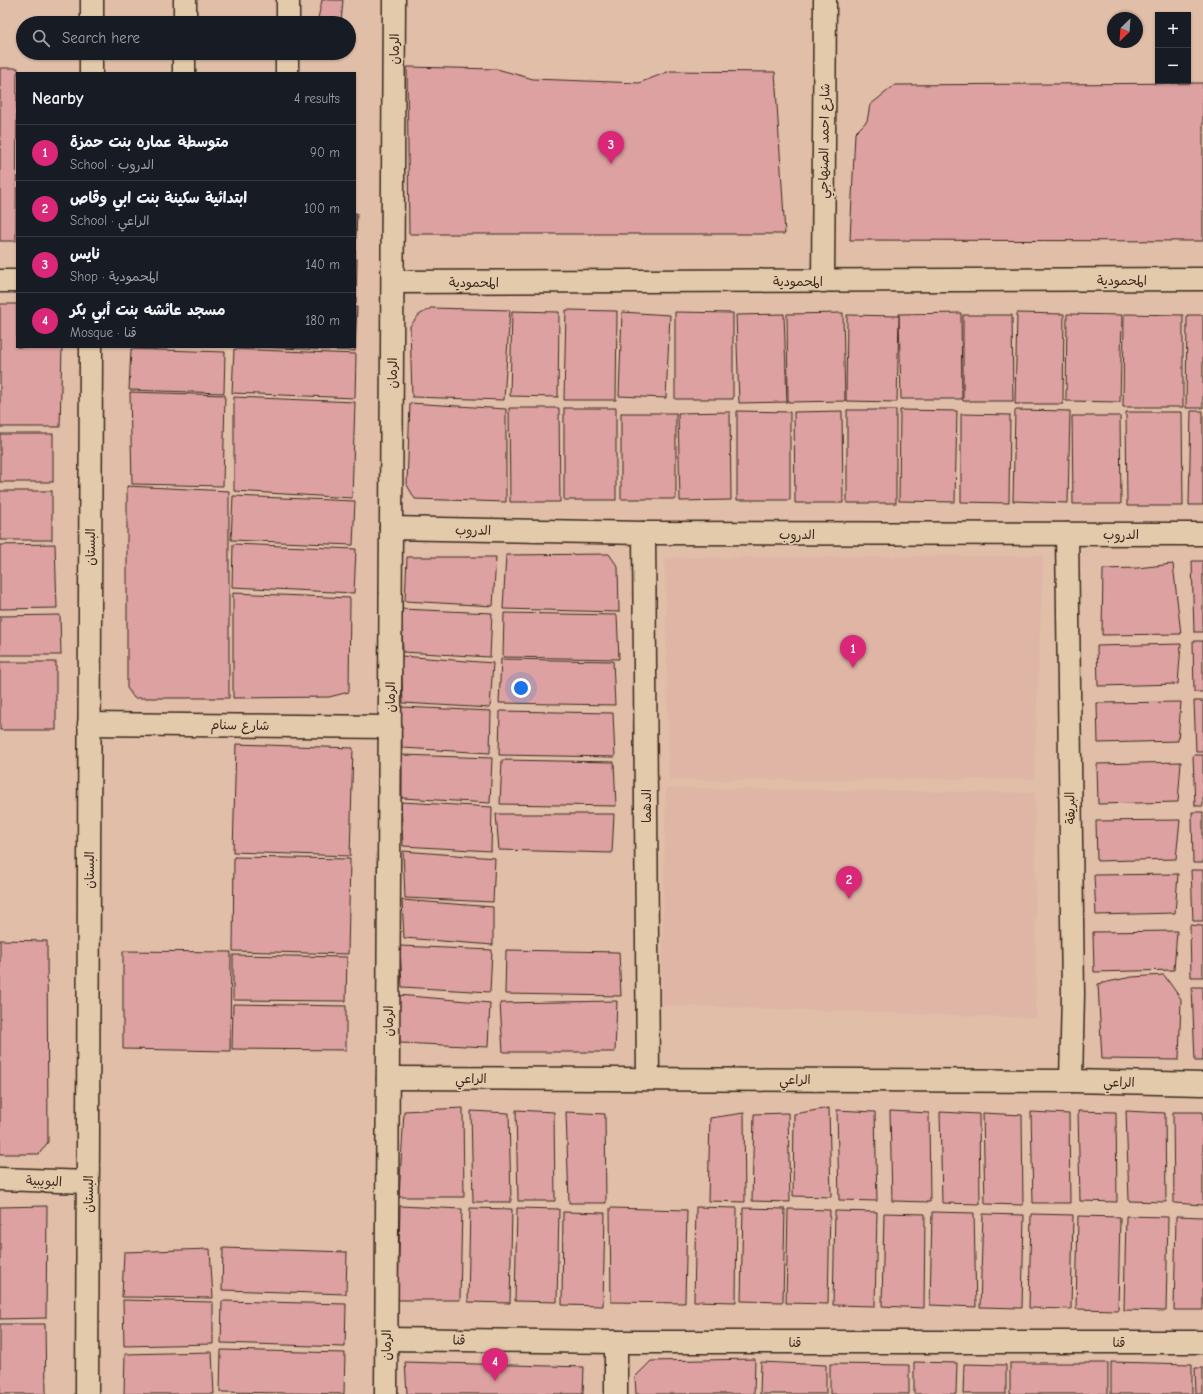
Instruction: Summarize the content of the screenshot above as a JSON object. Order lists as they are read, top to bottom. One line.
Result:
{"streets":{"street":["الرمان","شارع احمد الصنهاجي","المحمودية","الدروب","البستان","شارع سنام","الدهما","البريقة","الراعي","البويبية","قنا"]},"crossings":[["الرمان","المحمودية"],["الرمان","الدروب"],["الرمان","شارع سنام"],["الرمان","الراعي"],["الرمان","قنا"],["شارع احمد الصنهاجي","المحمودية"],["الدروب","الدهما"],["الدروب","البريقة"],["البستان","شارع سنام"],["البستان","البويبية"],["الدهما","الراعي"],["البريقة","الراعي"]],"north":"bottom left","page":{"map_buttons":["+","−"],"search":"Search here","heading":["Nearby","4 results"],"list":[{"mark":"1","name":"متوسطة عماره بنت حمزة","note":"School · الدروب","value":"90 m"},{"mark":"2","name":"ابتدائية سكينة بنت ابي وقاص","note":"School · الراعي","value":"100 m"},{"mark":"3","name":"نايس","note":"Shop · المحمودية","value":"140 m"},{"mark":"4","name":"مسجد عائشه بنت أبي بكر","note":"Mosque · قنا","value":"180 m"}],"pins":["3","1","2","4"]}}
